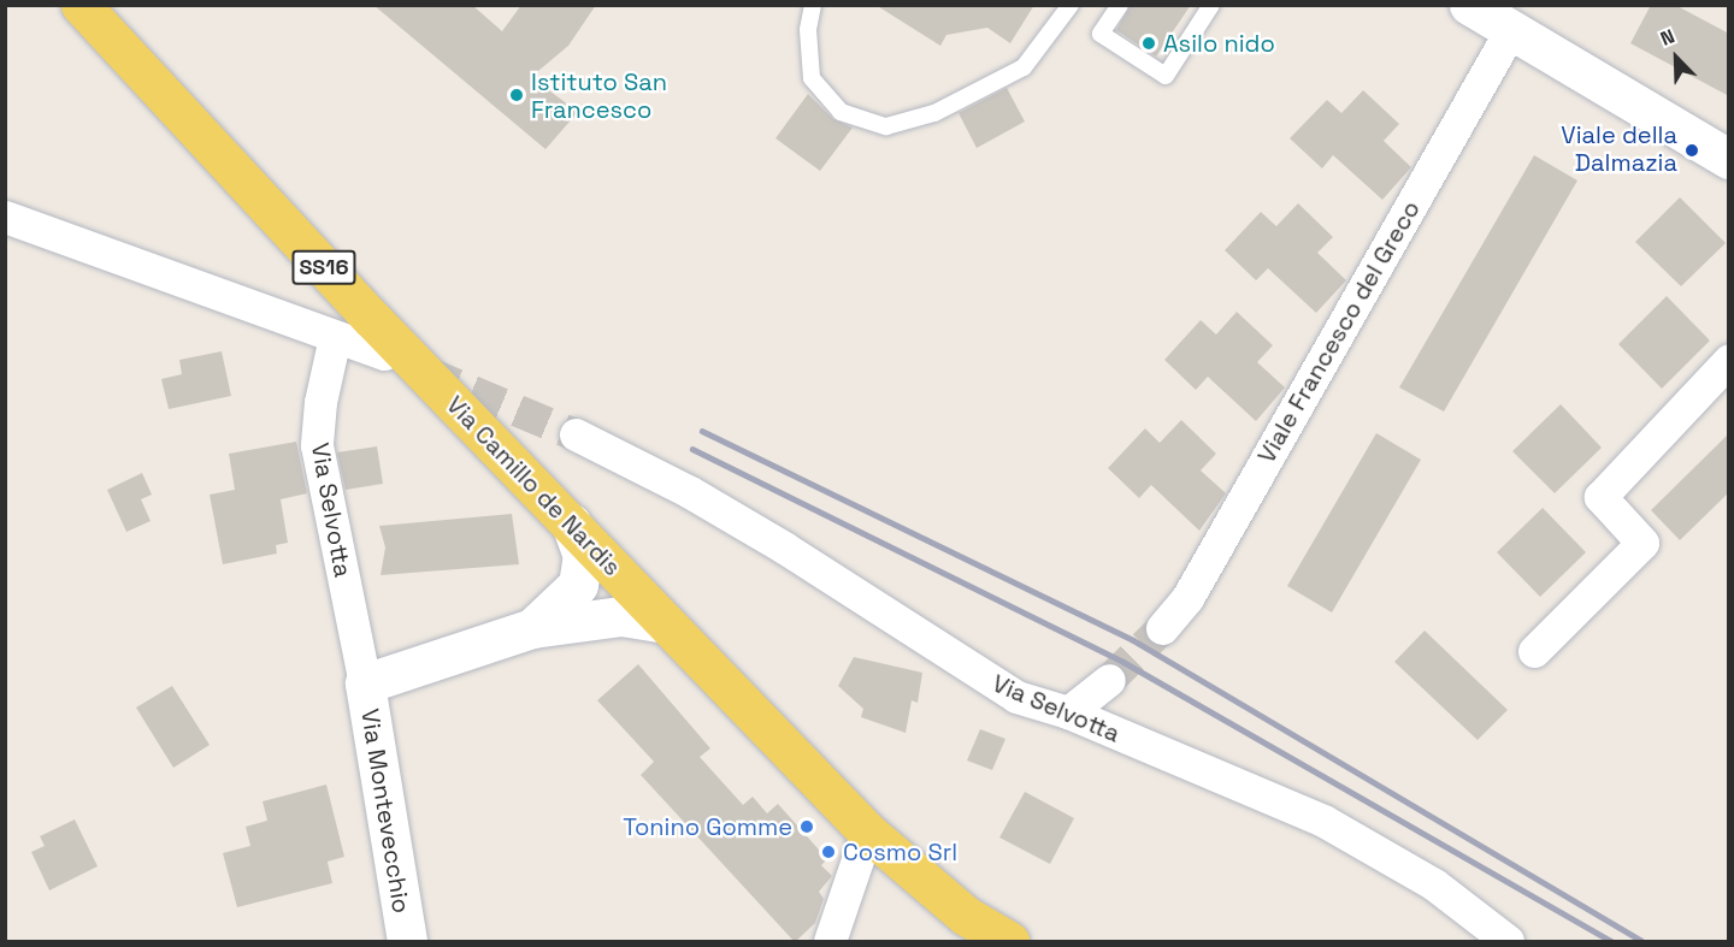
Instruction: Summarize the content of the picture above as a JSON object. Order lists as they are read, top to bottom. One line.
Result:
{"streets":{"main road":["SS16","Via Camillo de Nardis"],"street":["Viale Francesco del Greco","Via Selvotta","Via Montevecchio"]},"crossings":[["Via Camillo de Nardis","Via Montevecchio"],["Via Selvotta","Via Montevecchio"]],"places":["Asilo nido","Istituto San Francesco","Viale della Dalmazia","Tonino Gomme","Cosmo Srl"],"north":"top left"}
